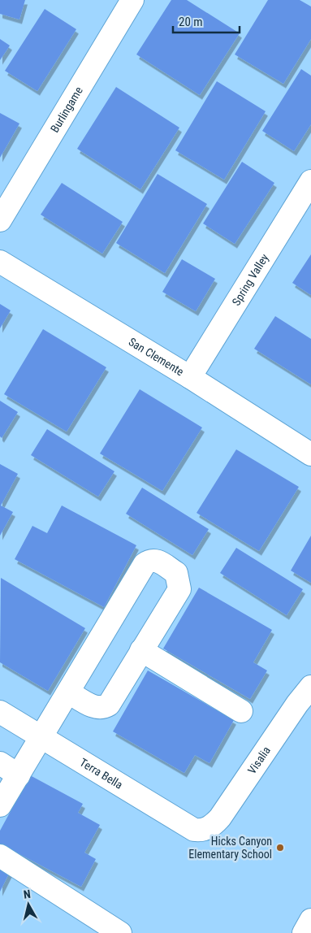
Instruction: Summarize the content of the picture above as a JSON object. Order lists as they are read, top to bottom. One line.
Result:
{"streets":{"street":["Burlingame","Spring Valley","San Clemente","Visalia","Terra Bella"]},"crossings":[["Spring Valley","San Clemente"],["Visalia","Terra Bella"]],"places":["Hicks Canyon Elementary School"],"scale_bar":"20 m","north":"top"}
